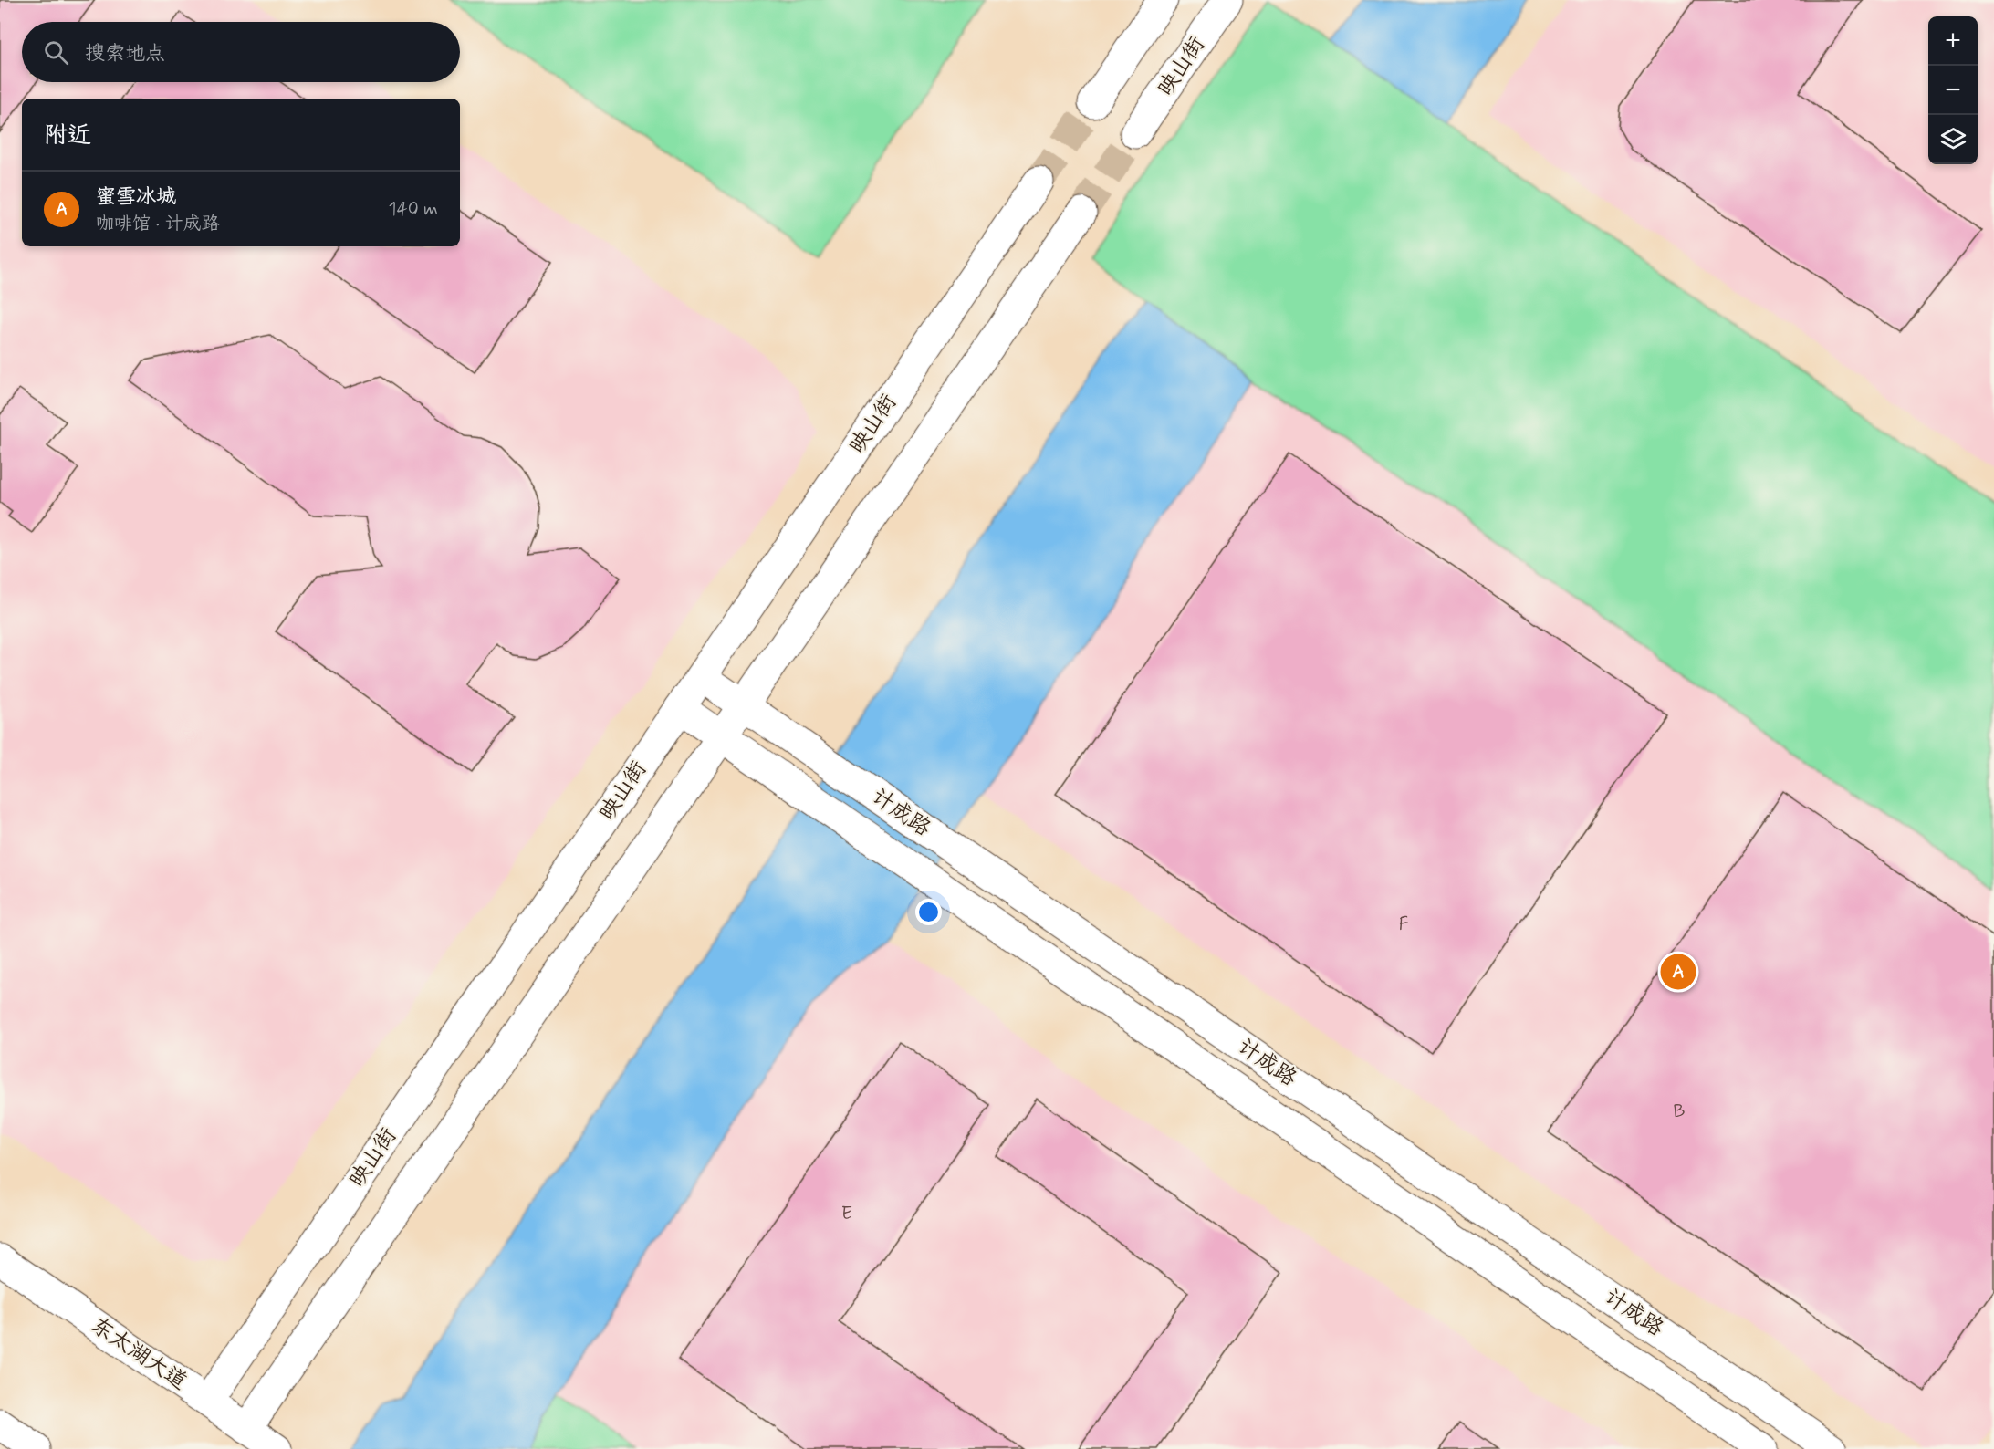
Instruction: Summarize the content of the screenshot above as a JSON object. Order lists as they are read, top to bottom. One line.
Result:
{"streets":{"street":["映山街","计成路","东太湖大道"]},"crossings":[["映山街","计成路"],["映山街","东太湖大道"]],"house_numbers":["F","B","E"],"page":{"map_buttons":["+","−"],"search":"搜索地点","heading":"附近","list":[{"mark":"A","name":"蜜雪冰城","note":"咖啡馆 · 计成路","value":"140 m"}],"pins":"A"}}
